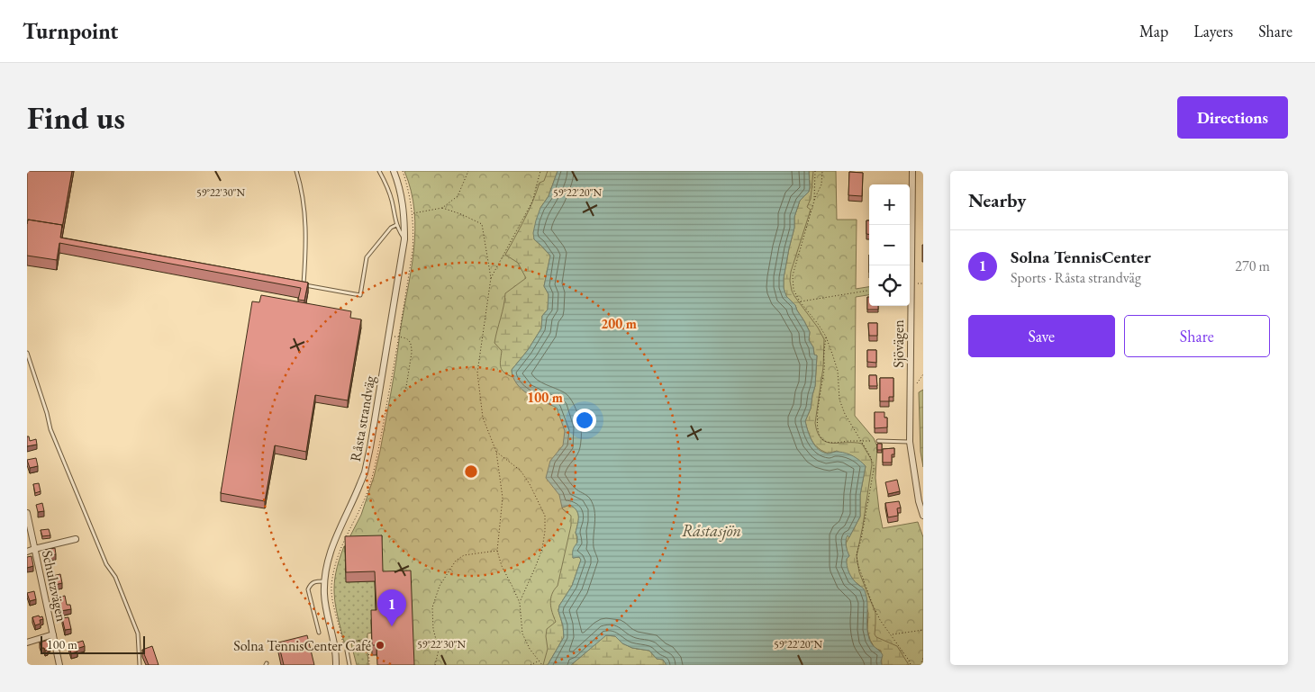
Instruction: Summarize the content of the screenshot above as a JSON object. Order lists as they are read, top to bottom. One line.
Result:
{"streets":{"street":["Sjövägen","Råsta strandväg","Schultzvägen"]},"water":["Råstasjön"],"places":["Solna TennisCenter Café"],"scale_bar":"100 m","page":{"header":"Turnpoint","nav":["Map","Layers","Share"],"buttons":["Directions",["Save","Share"]],"title":"Find us","heading":"Nearby","map_buttons":["+","−"],"list":[{"mark":"1","name":"Solna TennisCenter","note":"Sports · Råsta strandväg","value":"270 m"}],"pins":"1","scale":"100 m"},"coordinates":["59°22'30\"N","59°22'20\"N"],"rings":["200 m","100 m"]}
